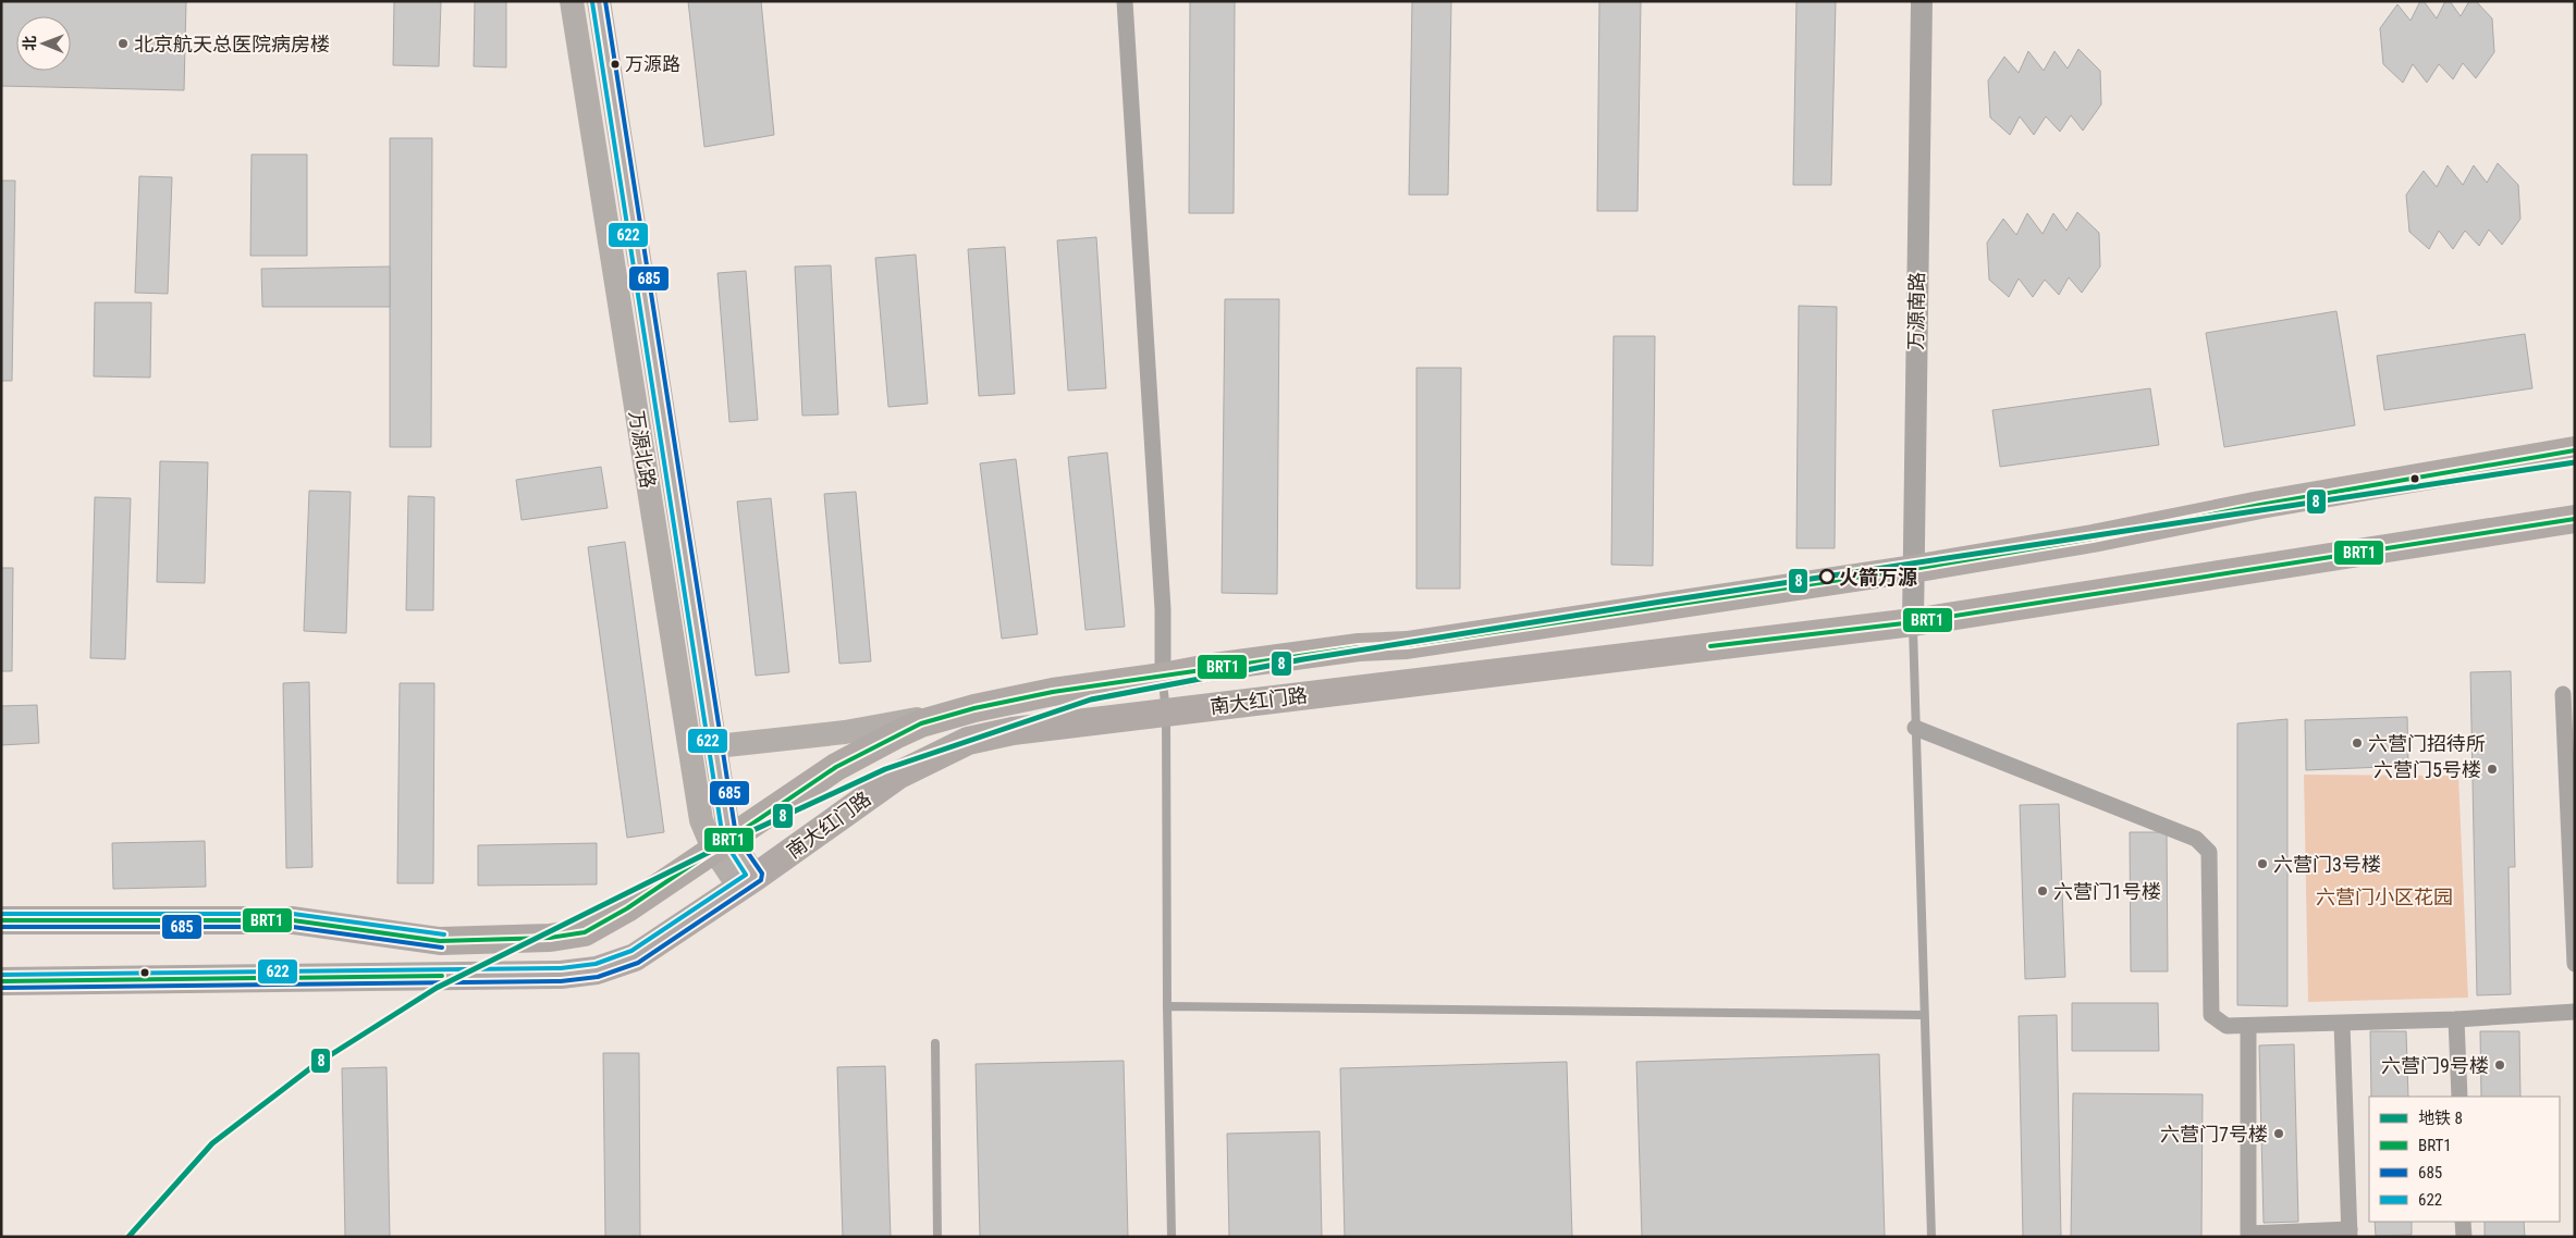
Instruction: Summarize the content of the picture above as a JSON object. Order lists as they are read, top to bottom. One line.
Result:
{"streets":{"highway":["南大红门路"],"main road":["万源北路"],"street":["万源南路"]},"crossings":[["万源南路","南大红门路"],["万源北路","南大红门路"]],"parks":["六营门小区花园"],"places":["北京航天总医院病房楼","万源路","火箭万源","六营门招待所","六营门5号楼","六营门3号楼","六营门1号楼","六营门9号楼","六营门7号楼"],"lines":["transit line 685","transit line 622","transit line BRT1","metro line 8"],"legend":["地铁 8","BRT1","685","622"],"north":"left"}
